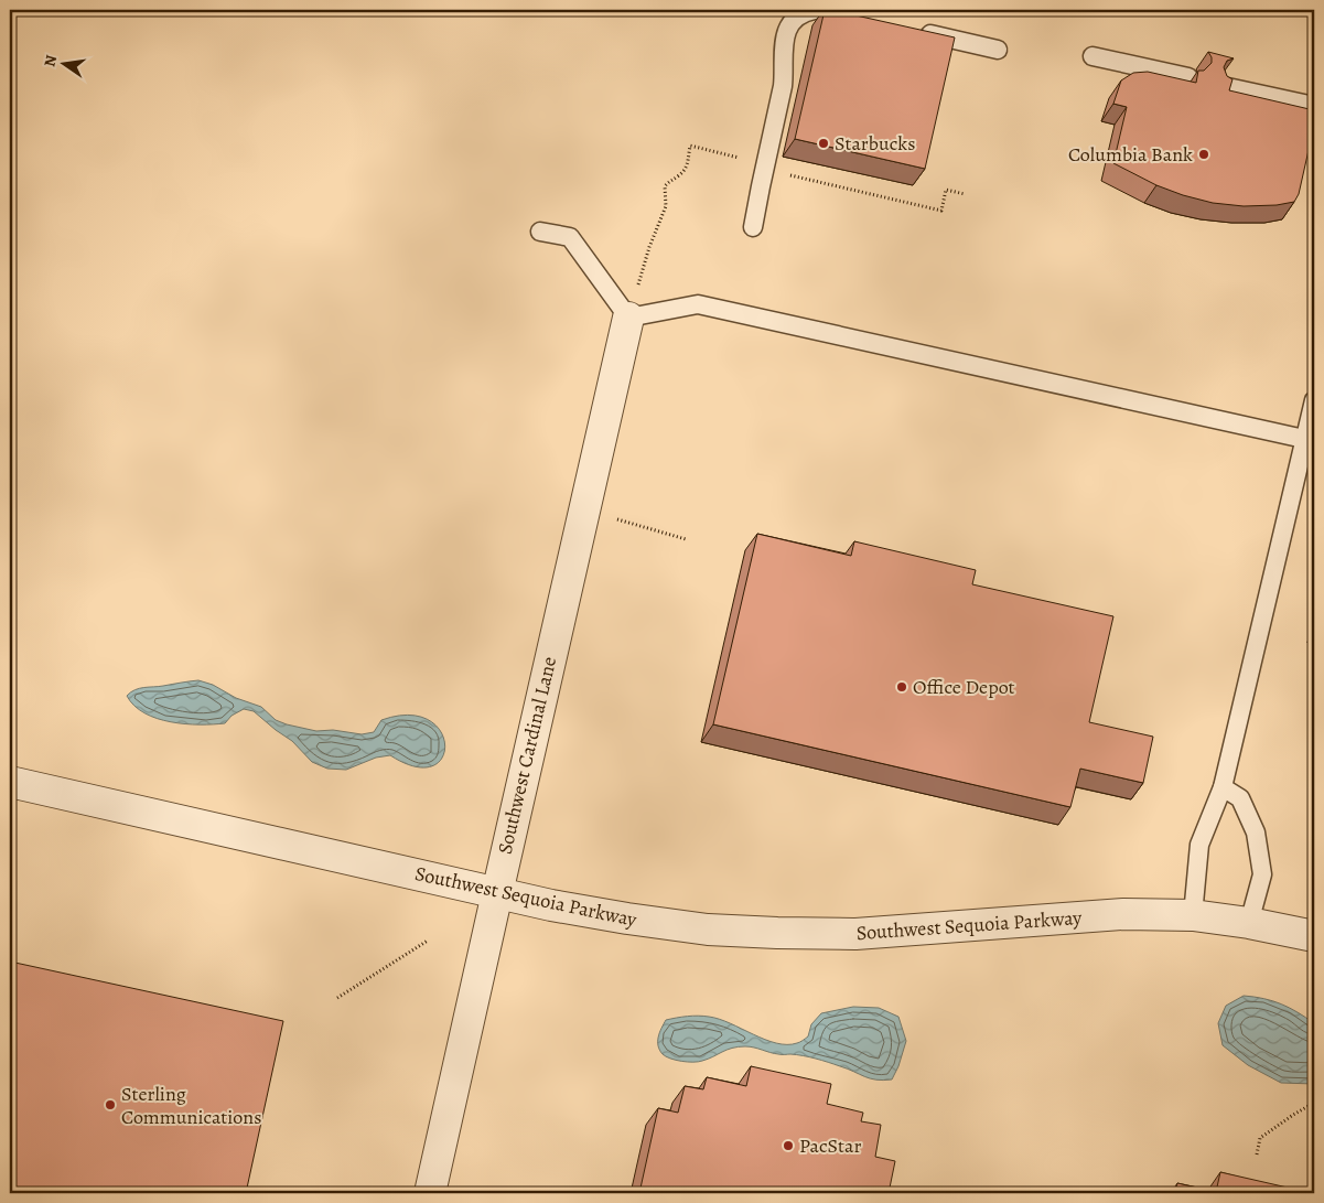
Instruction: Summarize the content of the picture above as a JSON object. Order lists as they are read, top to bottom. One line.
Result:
{"streets":{"street":["Southwest Cardinal Lane","Southwest Sequoia Parkway"]},"crossings":[["Southwest Cardinal Lane","Southwest Sequoia Parkway"]],"places":["Starbucks","Columbia Bank","Office Depot","Sterling Communications","PacStar"],"north":"left"}
